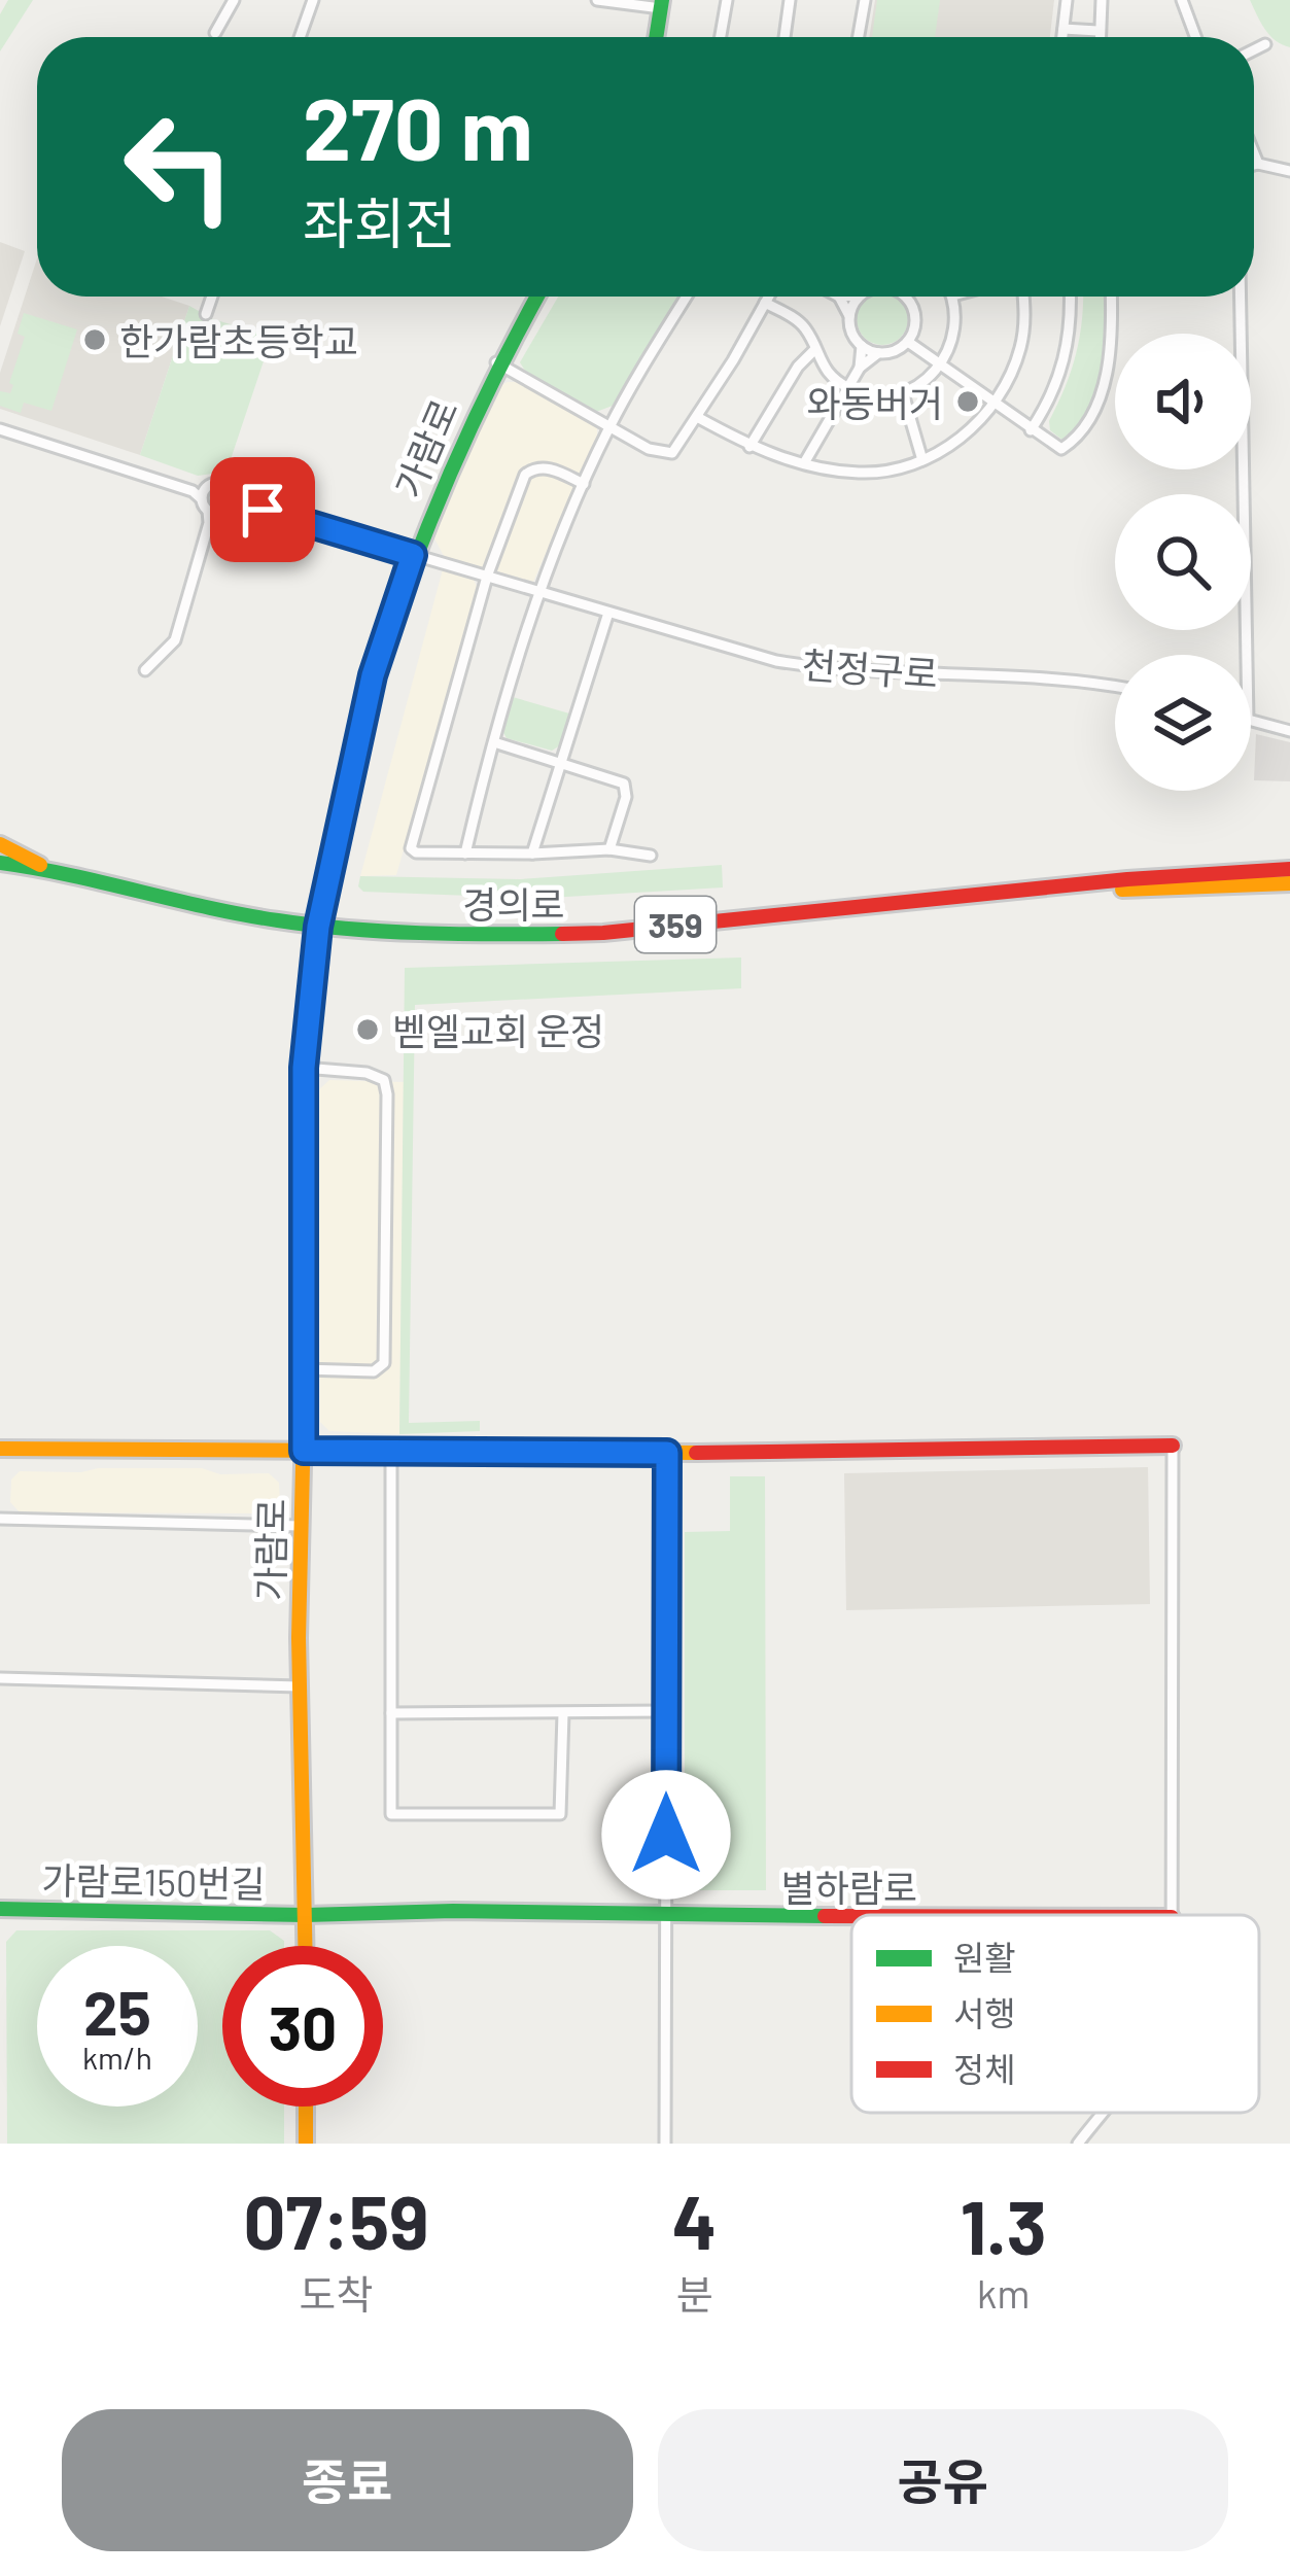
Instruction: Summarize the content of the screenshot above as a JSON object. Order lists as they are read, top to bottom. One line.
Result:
{"streets":{"street":["가람로","천정구로","경의로","359","가람로150번길","별하람로"]},"crossings":[["가람로","천정구로"],["가람로","경의로"],["가람로","가람로150번길"],["가람로","별하람로"],["가람로150번길","별하람로"]],"places":["한가람초등학교","와동버거","벧엘교회 운정"],"legend":["원활","서행","정체"],"page":{"turn":["270 m","좌회전"],"speed":"25 km/h","limit":"30","eta":["07:59","도착","4","분","1.3","km"],"buttons":["종료","공유"]}}
